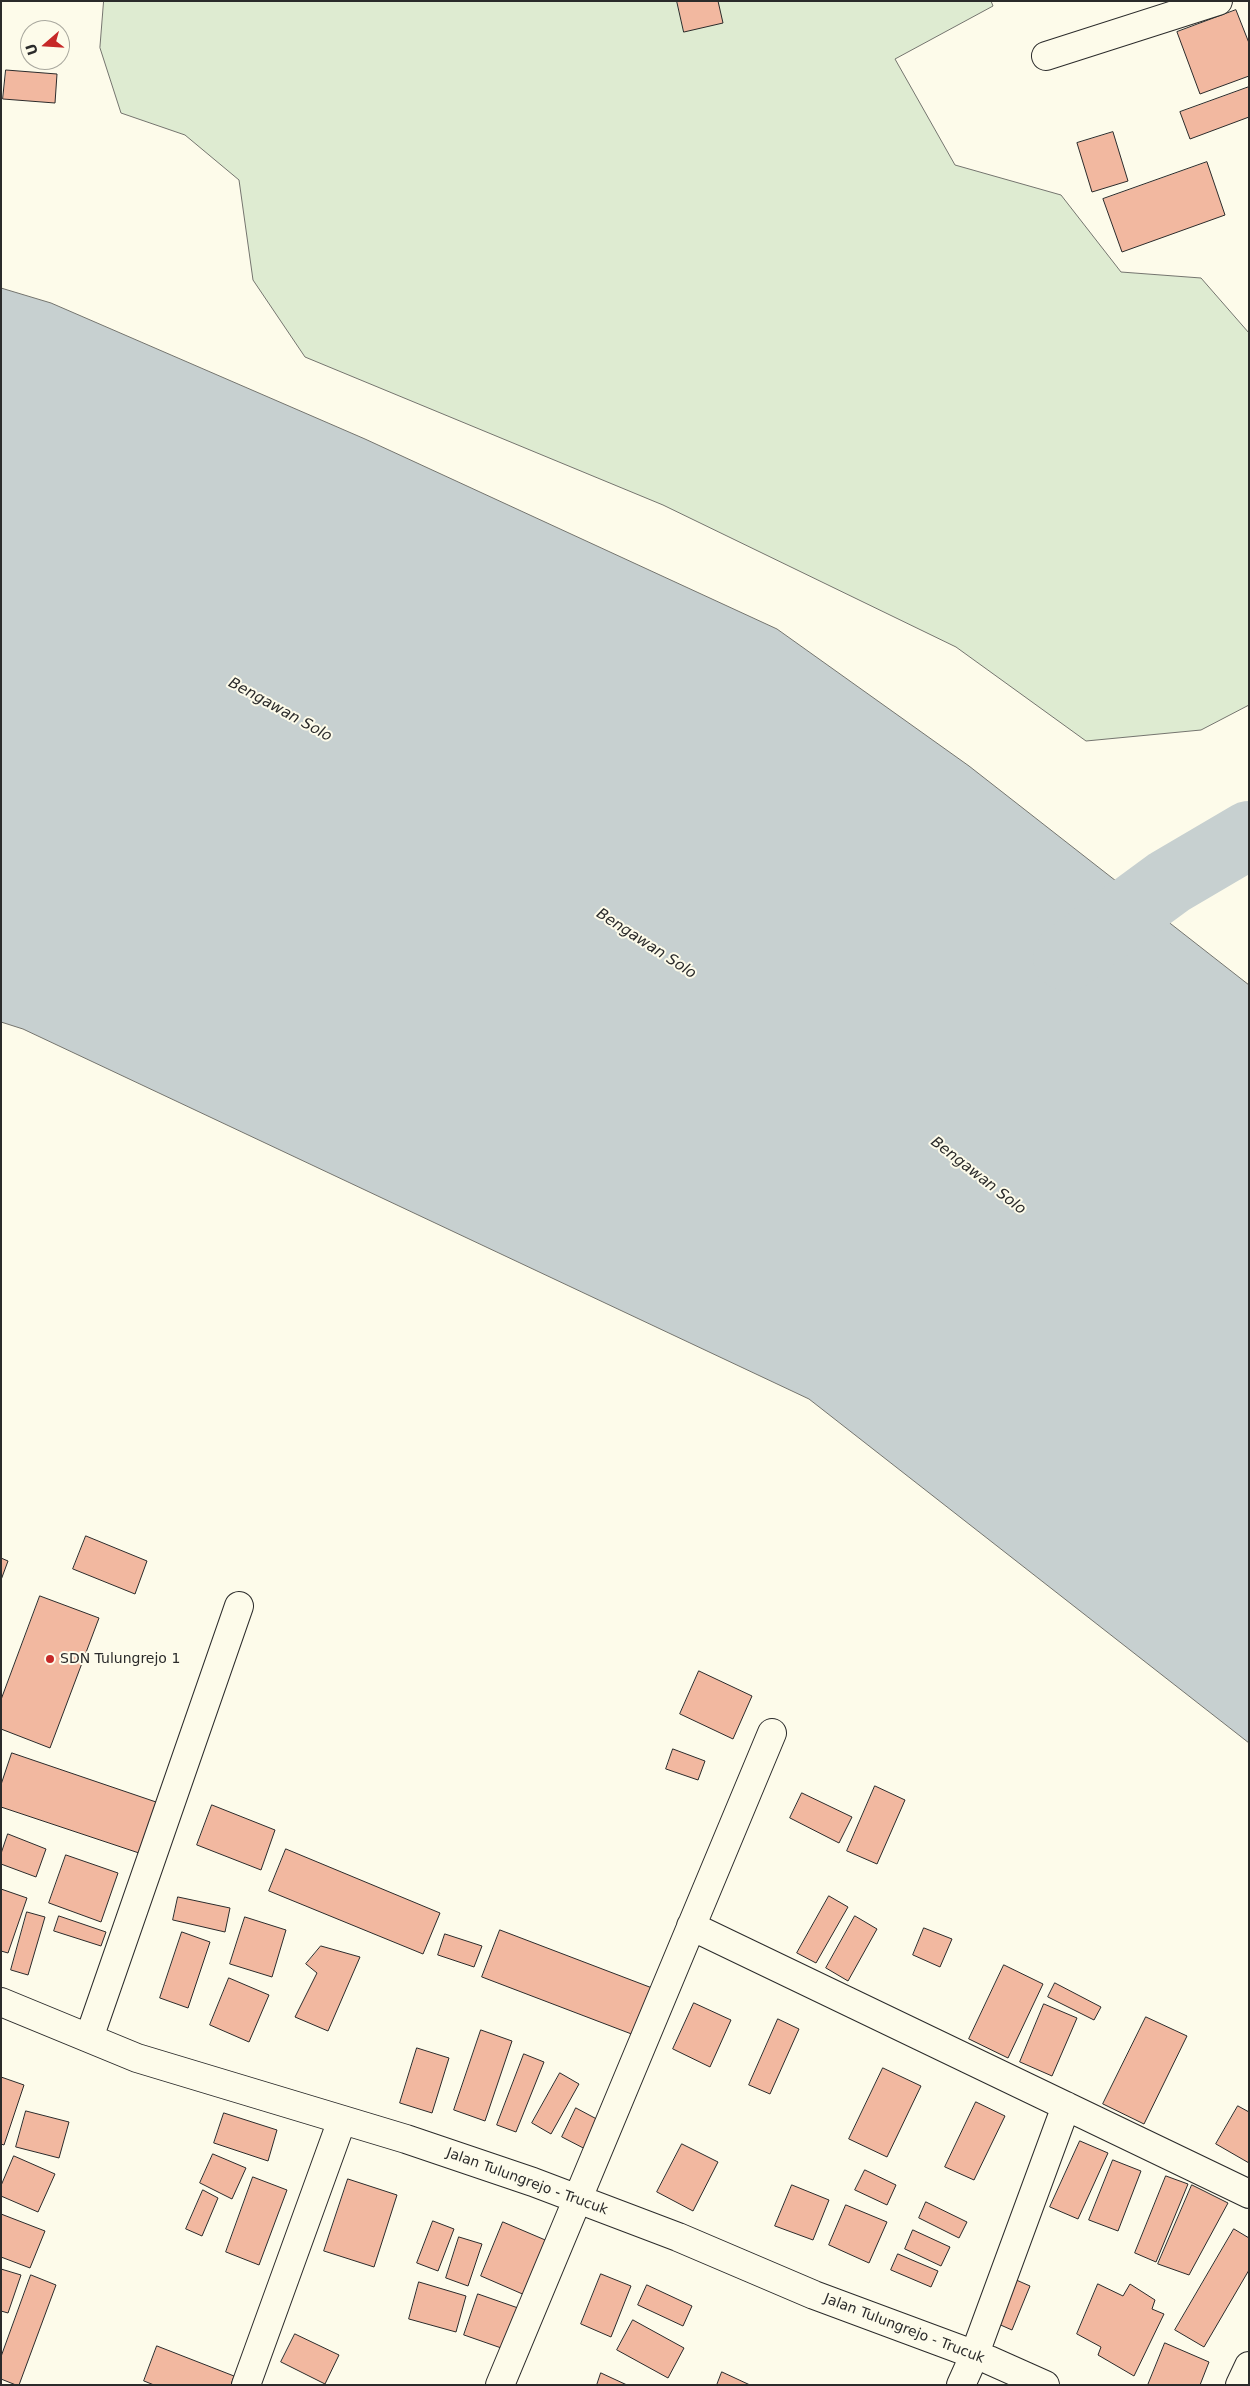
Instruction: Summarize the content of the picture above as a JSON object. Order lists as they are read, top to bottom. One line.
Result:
{"streets":{"street":["Jalan Tulungrejo - Trucuk"]},"water":["Bengawan Solo"],"places":["SDN Tulungrejo 1"],"north":"left"}
